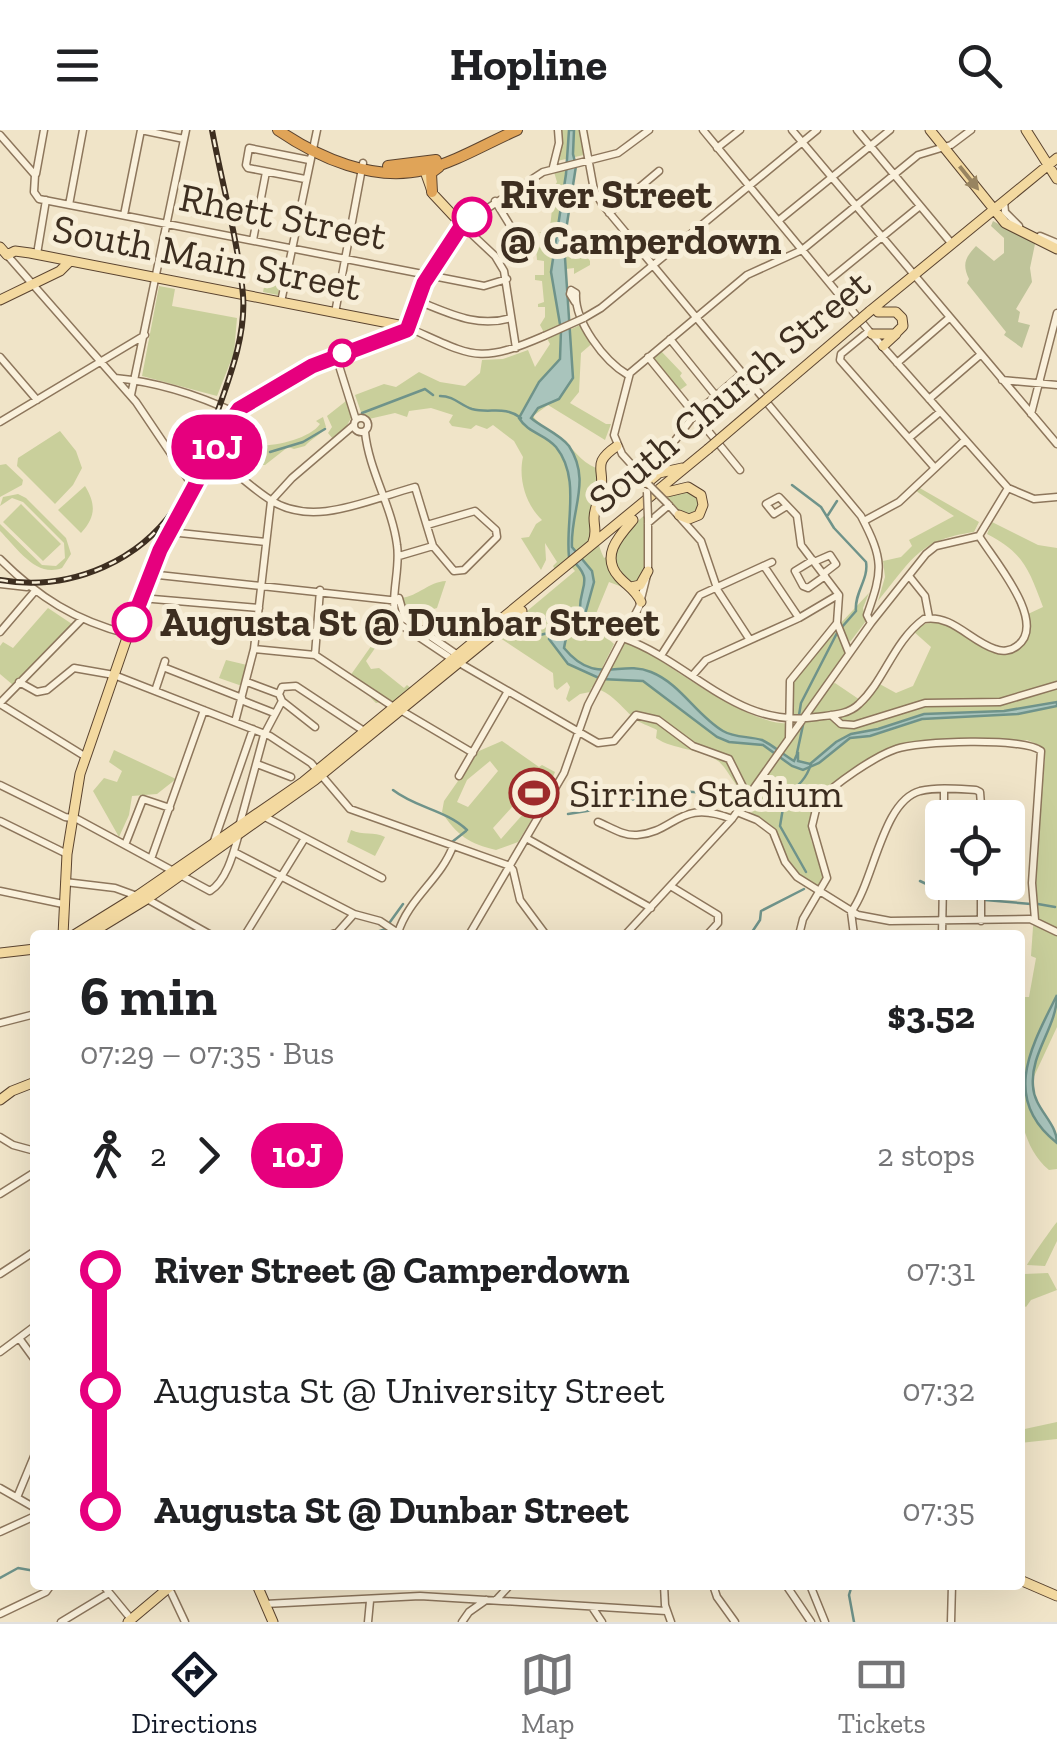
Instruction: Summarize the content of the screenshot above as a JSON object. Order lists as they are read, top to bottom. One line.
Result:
{"streets":{"main road":["South Main Street","South Church Street"],"street":["Rhett Street"]},"places":{"other":["River Street @ Camperdown","Augusta St @ Dunbar Street"],"sports":["Sirrine Stadium"]},"lines":["bus line 10J"],"page":{"header":"Hopline","on_map":"10J","heading":["6 min","07:29 – 07:35 · Bus","$3.52"],"legs":["2","10J","2 stops"],"list":[{"name":"River Street @ Camperdown","value":"07:31"},{"name":"Augusta St @ University Street","value":"07:32"},{"name":"Augusta St @ Dunbar Street","value":"07:35"}],"tabs":["Directions","Map","Tickets"]}}
